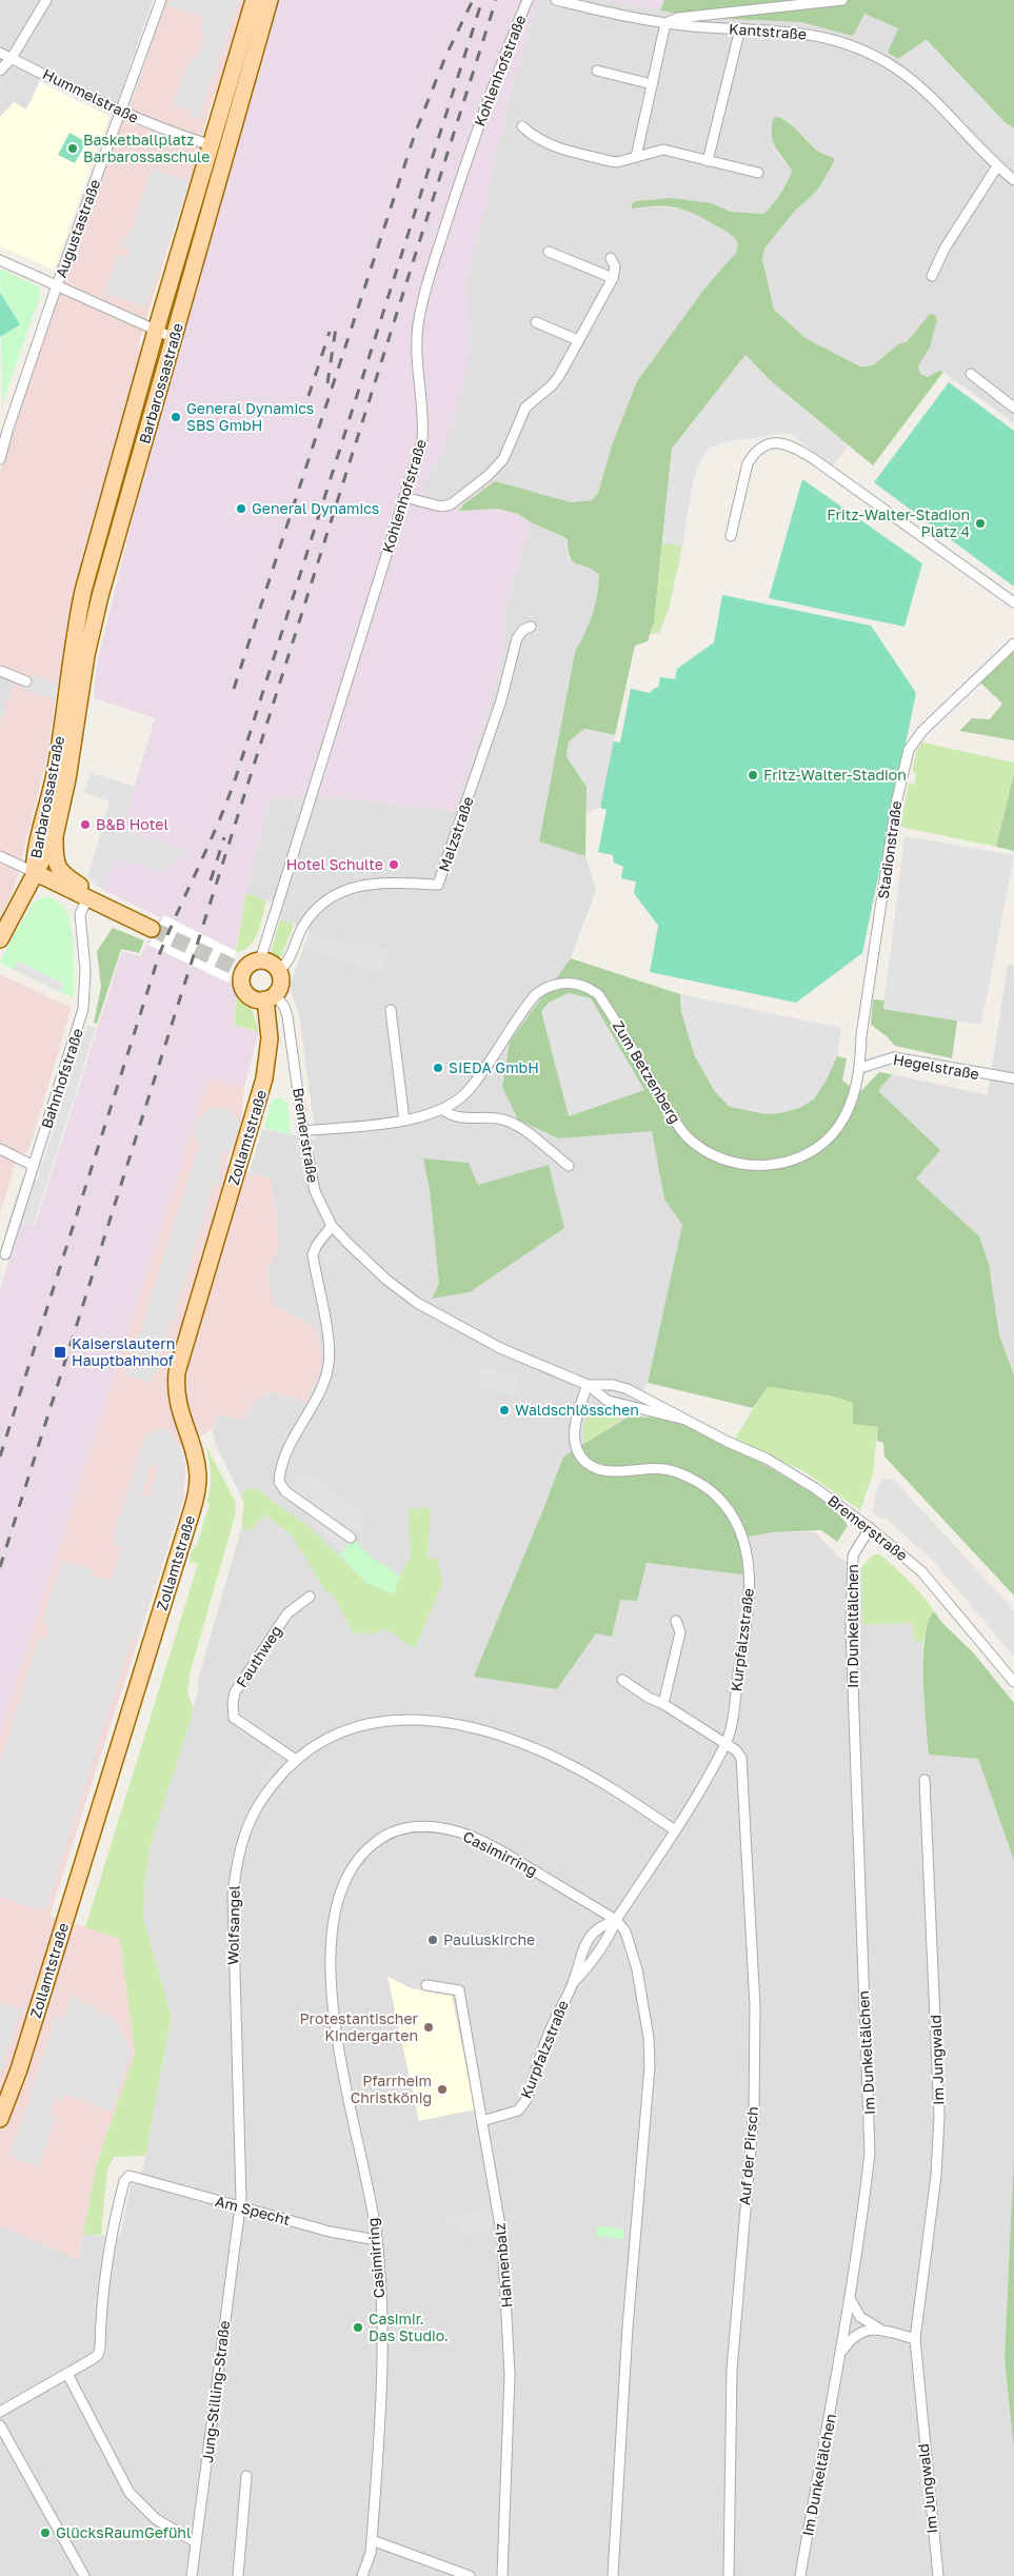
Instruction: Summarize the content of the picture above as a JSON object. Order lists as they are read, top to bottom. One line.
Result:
{"streets":{"main road":["Barbarossastraße","Zollamtstraße"],"street":["Kantstraße","Kohlenhofstraße","Hummelstraße","Augustastraße","Malzstraße","Stadionstraße","Hegelstraße","Zum Betzenberg","Bahnhofstraße","Bremerstraße","Im Dunkeltälchen","Kurpfalzstraße","Fauthweg","Casimirring","Wolfsangel","Im Jungwald","Auf der Pirsch","Am Specht","Hahnenbalz","Jung-Stilling-Straße"]},"crossings":[["Kohlenhofstraße","Malzstraße"],["Kohlenhofstraße","Bremerstraße"],["Kohlenhofstraße","Zollamtstraße"],["Hummelstraße","Augustastraße"],["Hummelstraße","Barbarossastraße"],["Malzstraße","Bremerstraße"],["Malzstraße","Zollamtstraße"],["Stadionstraße","Hegelstraße"],["Stadionstraße","Zum Betzenberg"],["Hegelstraße","Zum Betzenberg"],["Zum Betzenberg","Bremerstraße"],["Bremerstraße","Zollamtstraße"],["Bremerstraße","Im Dunkeltälchen"],["Bremerstraße","Kurpfalzstraße"],["Kurpfalzstraße","Casimirring"],["Kurpfalzstraße","Wolfsangel"],["Kurpfalzstraße","Auf der Pirsch"],["Kurpfalzstraße","Hahnenbalz"],["Fauthweg","Wolfsangel"],["Casimirring","Am Specht"],["Wolfsangel","Am Specht"],["Wolfsangel","Jung-Stilling-Straße"],["Am Specht","Jung-Stilling-Straße"]],"places":{"other":["Basketballplatz Barbarossaschule","General Dynamics SBS GmbH","General Dynamics","Fritz-Walter-Stadion Platz 4","Fritz-Walter-Stadion","B&B Hotel","Hotel Schulte","SIEDA GmbH","Waldschlösschen","Pauluskirche","Protestantischer Kindergarten","Pfarrheim Christkönig","Casimir. Das Studio.","GlücksRaumGefühl"],"transit":["Kaiserslautern Hauptbahnhof"]}}
